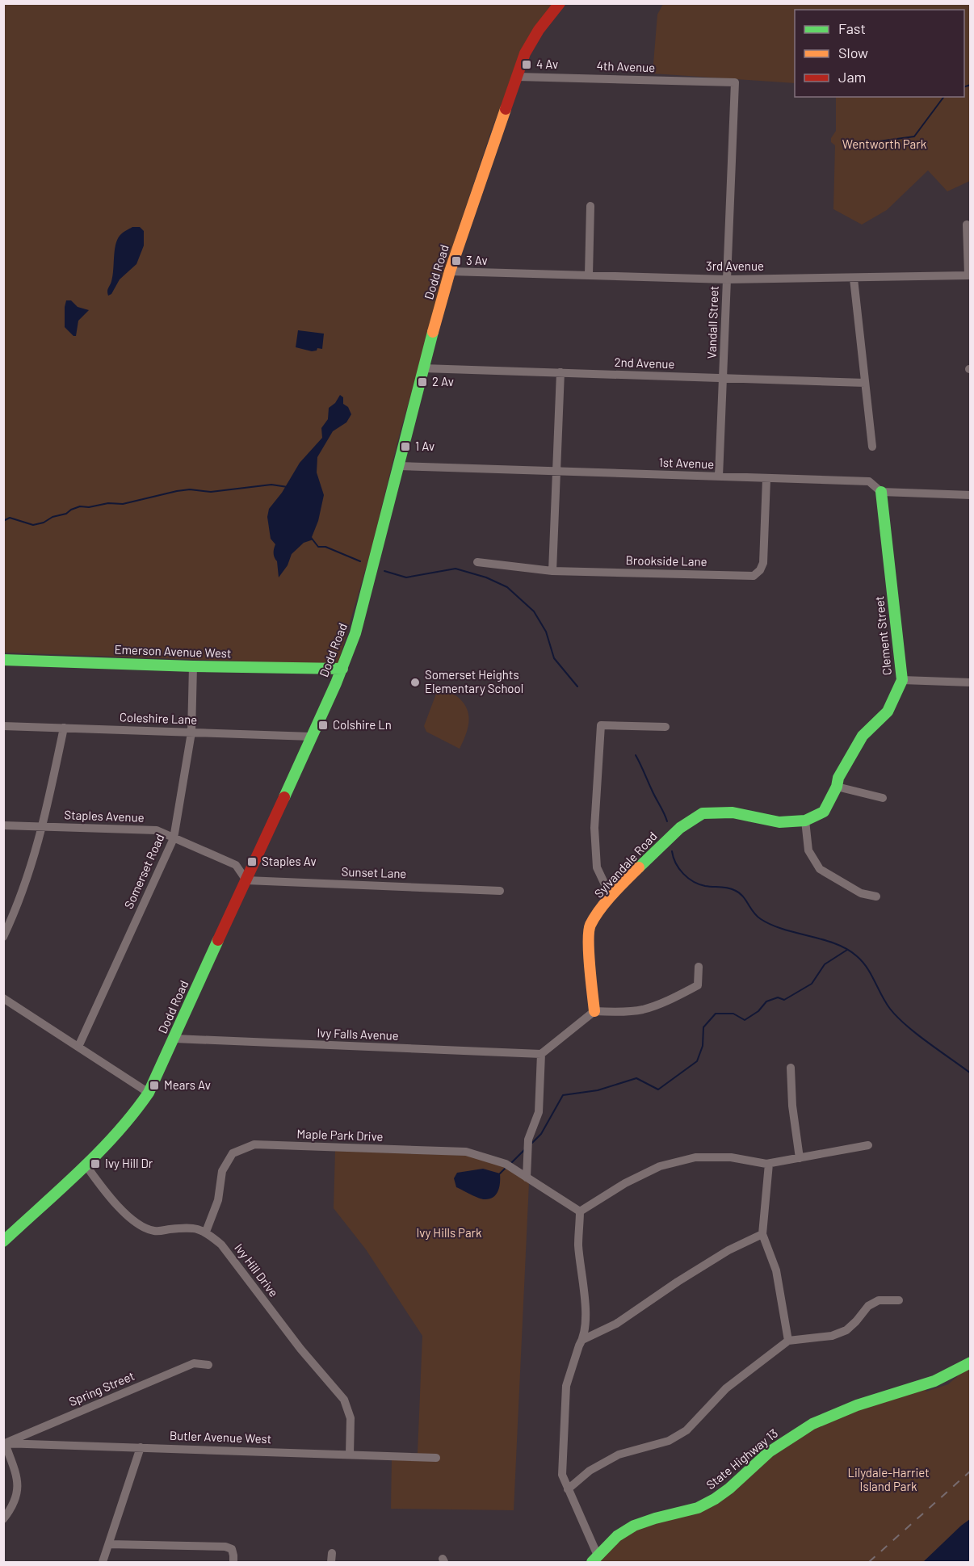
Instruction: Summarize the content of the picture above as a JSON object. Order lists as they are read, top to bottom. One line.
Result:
{"streets":{"street":["4th Avenue","3rd Avenue","Dodd Road","Vandall Street","2nd Avenue","1st Avenue","Brookside Lane","Clement Street","Emerson Avenue West","Coleshire Lane","Staples Avenue","Sylvandale Road","Somerset Road","Sunset Lane","Ivy Falls Avenue","Maple Park Drive","Ivy Hill Drive","Spring Street","Butler Avenue West","State Highway 13"]},"crossings":[["4th Avenue","Dodd Road"],["4th Avenue","Vandall Street"],["3rd Avenue","Dodd Road"],["3rd Avenue","Vandall Street"],["Dodd Road","2nd Avenue"],["Dodd Road","1st Avenue"],["Dodd Road","Emerson Avenue West"],["Dodd Road","Coleshire Lane"],["Dodd Road","Staples Avenue"],["Dodd Road","Sunset Lane"],["Dodd Road","Ivy Falls Avenue"],["Vandall Street","2nd Avenue"],["Vandall Street","1st Avenue"],["1st Avenue","Brookside Lane"],["1st Avenue","Clement Street"],["Clement Street","Sylvandale Road"],["Emerson Avenue West","Somerset Road"],["Coleshire Lane","Somerset Road"],["Staples Avenue","Somerset Road"],["Staples Avenue","Sunset Lane"],["Maple Park Drive","Ivy Hill Drive"],["Ivy Hill Drive","Butler Avenue West"],["Spring Street","Butler Avenue West"]],"parks":["Wentworth Park","Ivy Hills Park","Lilydale-Harriet Island Park"],"places":{"transit":["4 Av","3 Av","2 Av","1 Av","Colshire Ln","Staples Av","Mears Av","Ivy Hill Dr"],"other":["Somerset Heights Elementary School"]},"legend":["Fast","Slow","Jam"]}
